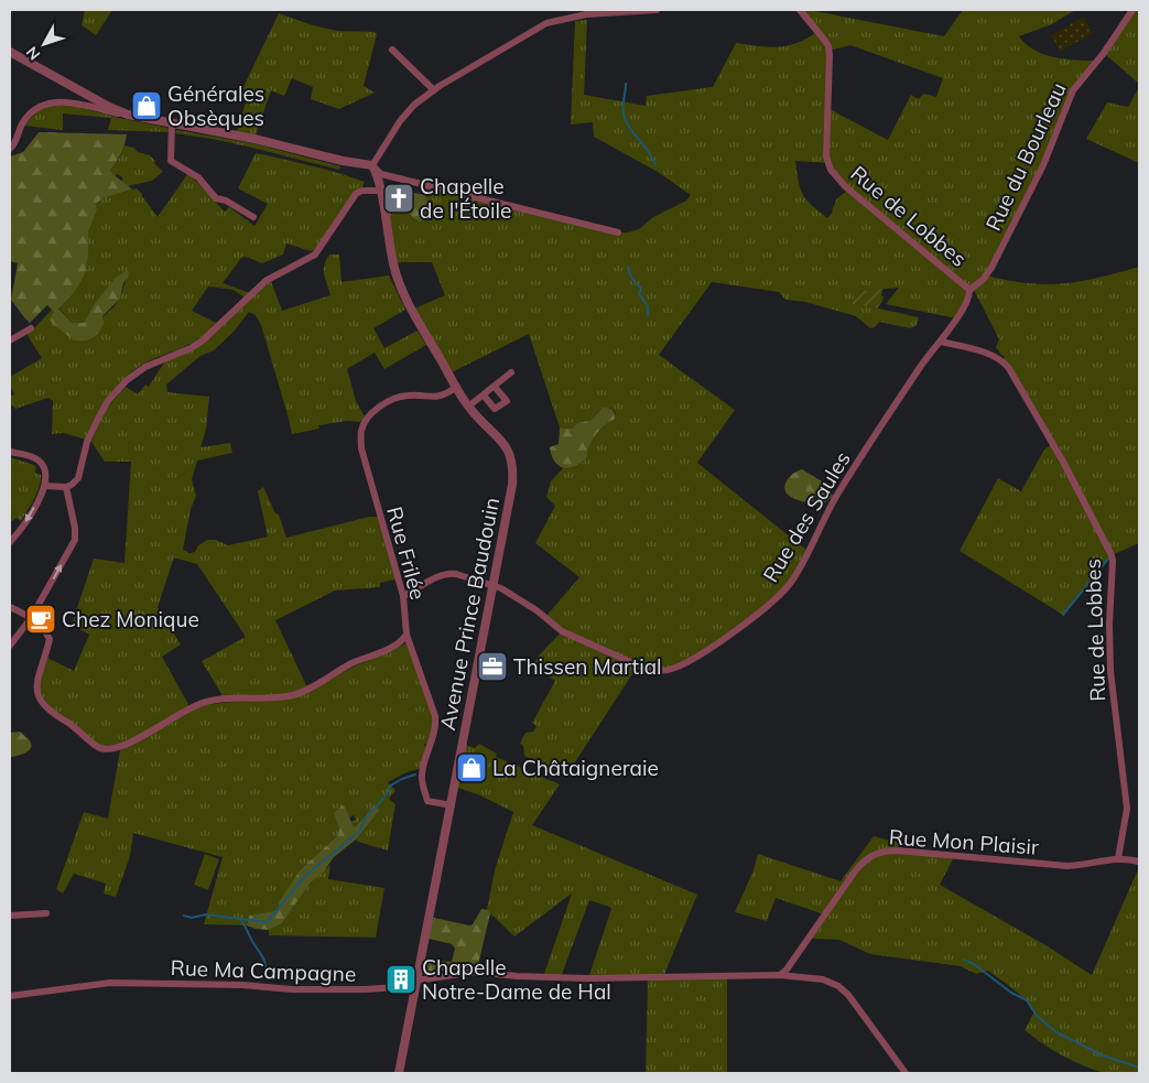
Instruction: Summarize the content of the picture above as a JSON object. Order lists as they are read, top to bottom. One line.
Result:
{"streets":{"street":["Rue du Bourleau","Rue de Lobbes","Rue des Saules","Rue Frilée","Avenue Prince Baudouin","Rue Mon Plaisir","Rue Ma Campagne"]},"crossings":[["Rue du Bourleau","Rue de Lobbes"],["Rue du Bourleau","Rue des Saules"],["Rue de Lobbes","Rue des Saules"],["Rue de Lobbes","Rue Mon Plaisir"],["Rue des Saules","Rue Frilée"],["Rue des Saules","Avenue Prince Baudouin"],["Rue Frilée","Avenue Prince Baudouin"],["Avenue Prince Baudouin","Rue Ma Campagne"],["Rue Mon Plaisir","Rue Ma Campagne"]],"places":{"shop":["Générales Obsèques","La Châtaigneraie"],"church":["Chapelle de l'Étoile"],"cafe":["Chez Monique"],"office":["Thissen Martial"],"building":["Chapelle Notre-Dame de Hal"]},"north":"bottom left"}
